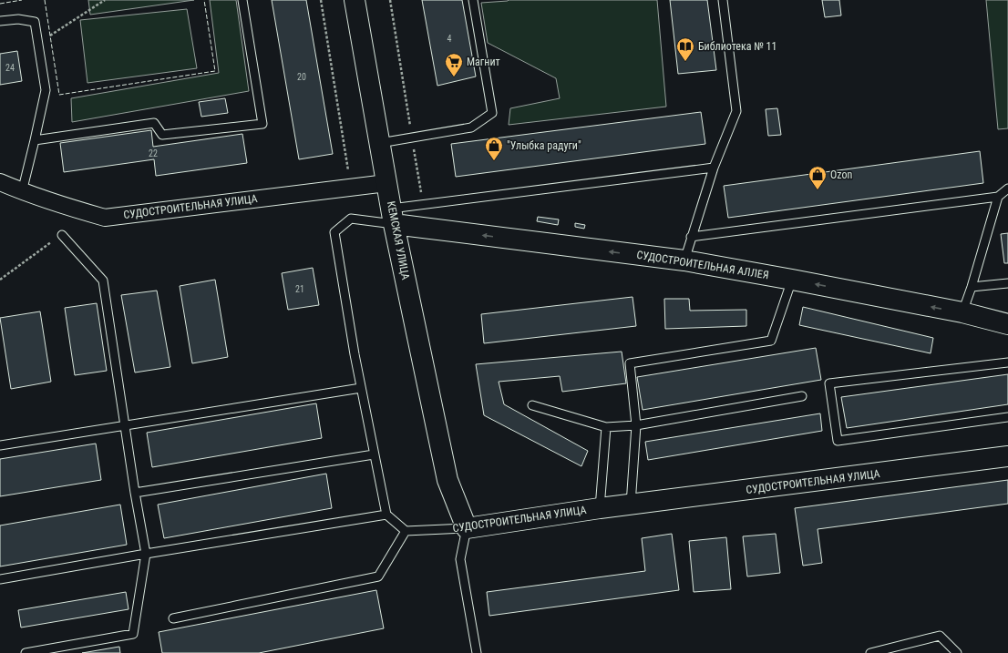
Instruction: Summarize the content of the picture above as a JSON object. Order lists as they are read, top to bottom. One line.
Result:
{"streets":{"street":["СУДОСТРОИТЕЛЬНАЯ УЛИЦА","КЕМСКАЯ УЛИЦА","СУДОСТРОИТЕЛЬНАЯ АЛЛЕЯ"]},"crossings":[["СУДОСТРОИТЕЛЬНАЯ УЛИЦА","КЕМСКАЯ УЛИЦА"],["КЕМСКАЯ УЛИЦА","СУДОСТРОИТЕЛЬНАЯ АЛЛЕЯ"]],"one_way":["СУДОСТРОИТЕЛЬНАЯ АЛЛЕЯ"],"places":{"library":["Библиотека № 11"],"supermarket":["Магнит"],"shop":["\"Улыбка радуги\"","Ozon"]},"house_numbers":["4","24","20","22","21"]}
